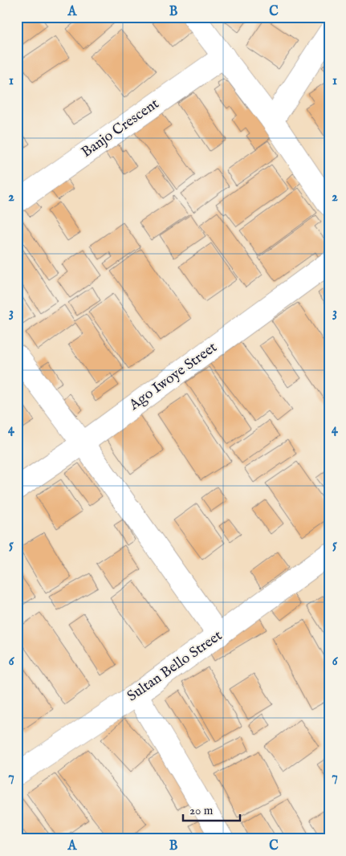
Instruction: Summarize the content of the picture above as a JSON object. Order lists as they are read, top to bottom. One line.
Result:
{"streets":{"street":["Banjo Crescent","Ago Iwoye Street","Sultan Bello Street"]},"scale_bar":"20 m","grid":{"columns":["A","B","C"],"rows":["1","2","3","4","5","6","7"]}}
